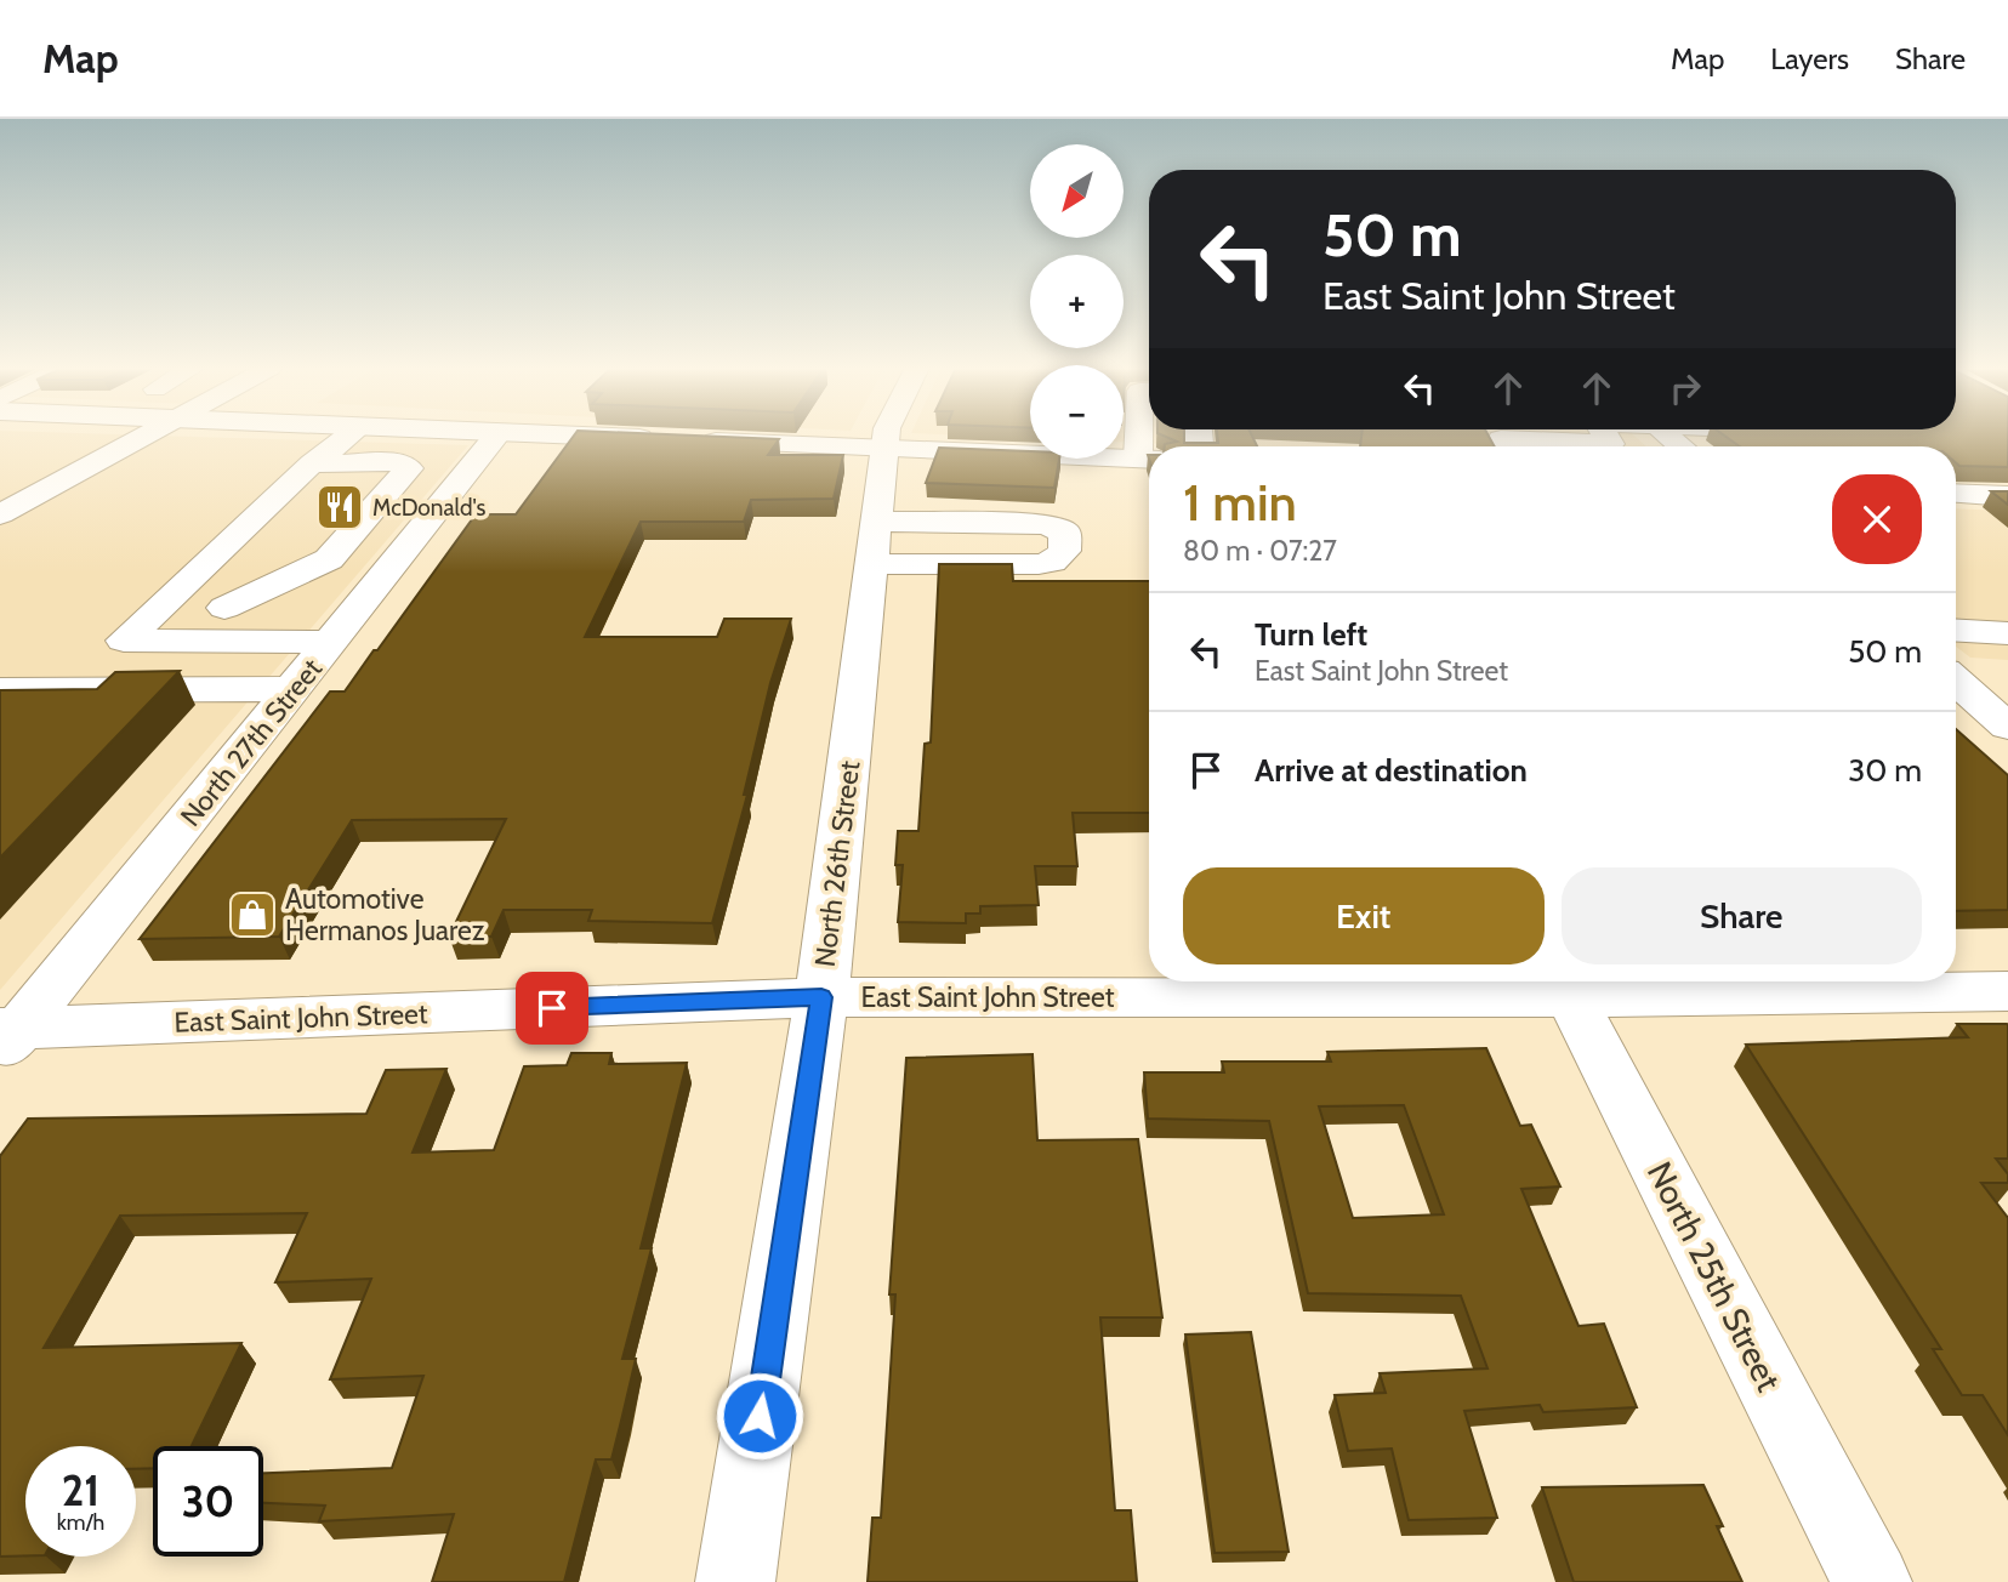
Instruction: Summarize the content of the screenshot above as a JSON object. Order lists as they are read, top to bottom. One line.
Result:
{"streets":{"street":["North 27th Street","North 26th Street","East Saint John Street","North 25th Street"]},"crossings":[["North 27th Street","East Saint John Street"],["North 26th Street","East Saint John Street"],["East Saint John Street","North 25th Street"]],"places":{"restaurant":["McDonald's"],"shop":["Automotive Hermanos Juarez"]},"north":"bottom left","page":{"header":"Map","nav":["Map","Layers","Share"],"map_buttons":["+","−"],"turn":["50 m","East Saint John Street"],"heading":["1 min","80 m · 07:27"],"list":[{"name":"Turn left","note":"East Saint John Street","value":"50 m"},{"name":"Arrive at destination","value":"30 m"}],"buttons":["Exit","Share"],"speed":"21 km/h","limit":"30"}}
